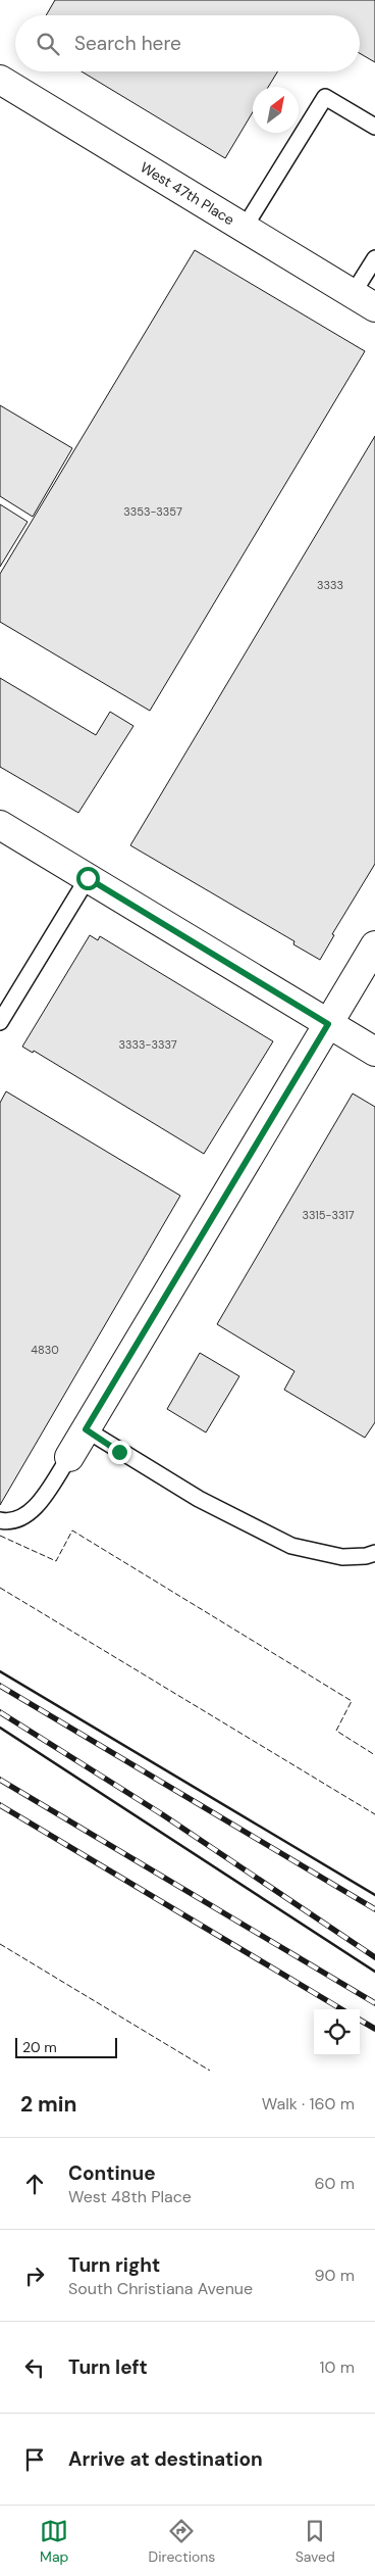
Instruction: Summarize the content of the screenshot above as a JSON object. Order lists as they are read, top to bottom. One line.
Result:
{"streets":{"street":["West 47th Place"]},"house_numbers":["3353-3357","3333","3333-3337","3315-3317","4830"],"scale_bar":"20 m","north":"top right","page":{"search":"Search here","scale":"20 m","heading":["2 min","Walk · 160 m"],"list":[["Continue","West 48th Place","60 m"],["Turn right","South Christiana Avenue","90 m"],["Turn left","10 m"],"Arrive at destination"],"nav":["Map","Directions","Saved"]}}
